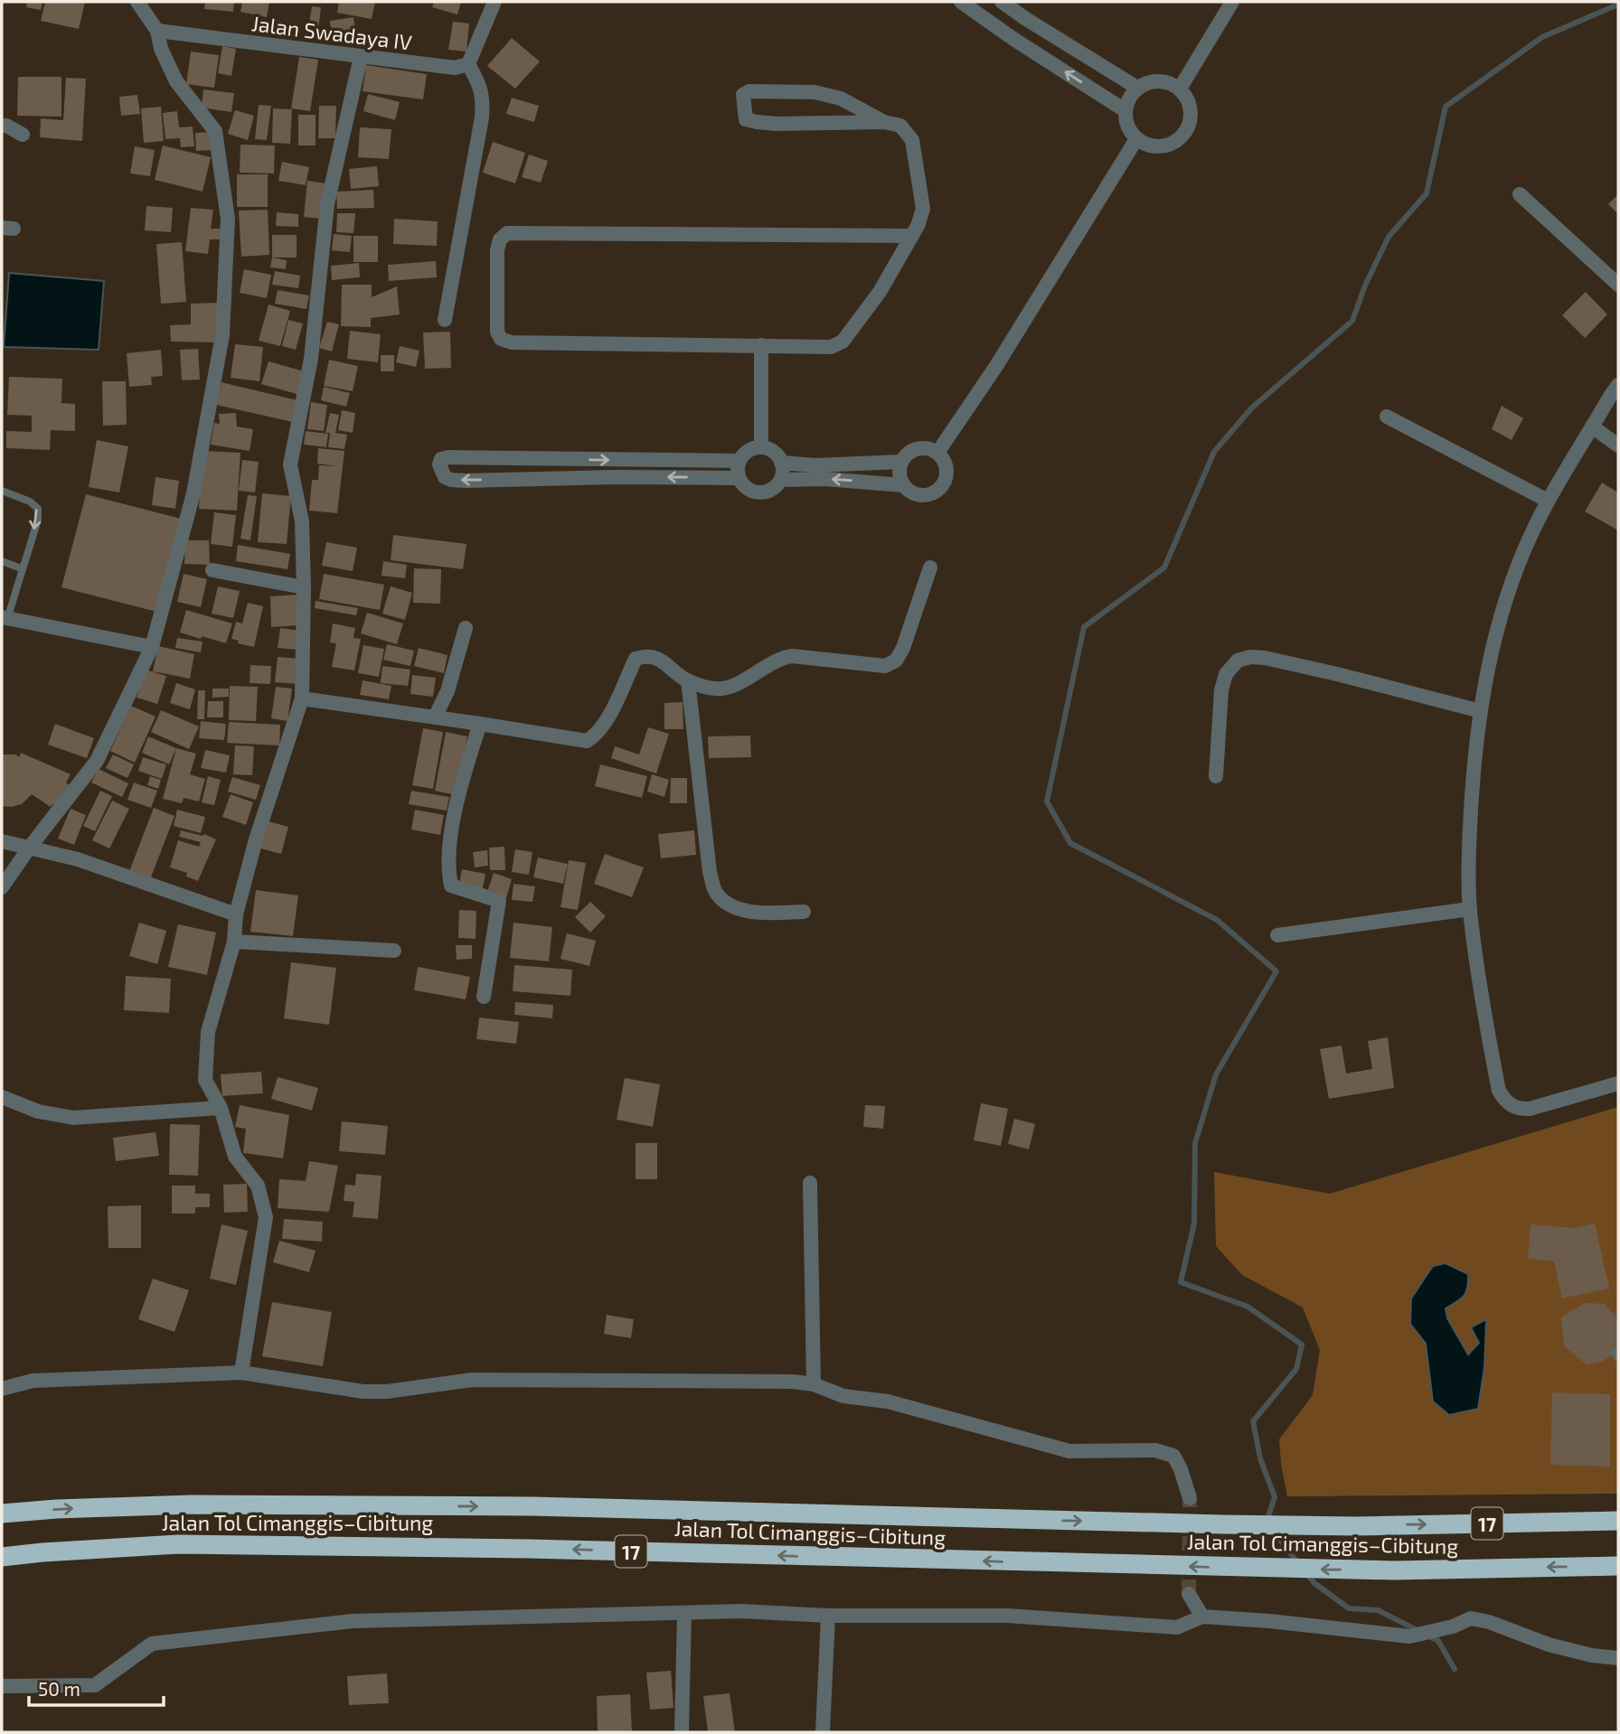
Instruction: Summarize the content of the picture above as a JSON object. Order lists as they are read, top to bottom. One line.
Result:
{"streets":{"highway":["Jalan Tol Cimanggis–Cibitung","17"],"street":["Jalan Swadaya IV"]},"scale_bar":"50 m"}
